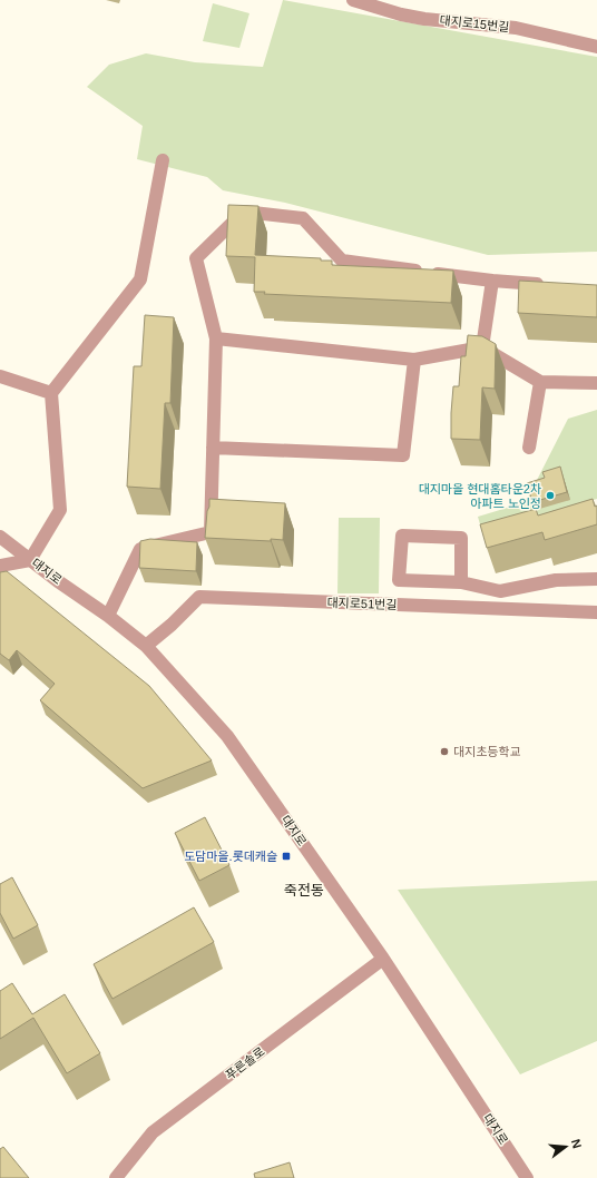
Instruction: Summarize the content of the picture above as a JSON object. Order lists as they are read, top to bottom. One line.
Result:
{"streets":{"street":["대지로15번길","대지로","대지로51번길","푸른솔로"]},"crossings":[["대지로","대지로51번길"],["대지로","푸른솔로"]],"districts":["죽전동"],"places":{"other":["대지마을 현대홈타운2차 아파트 노인정","대지초등학교"],"transit":["도담마을.롯데캐슬"]},"north":"right"}
